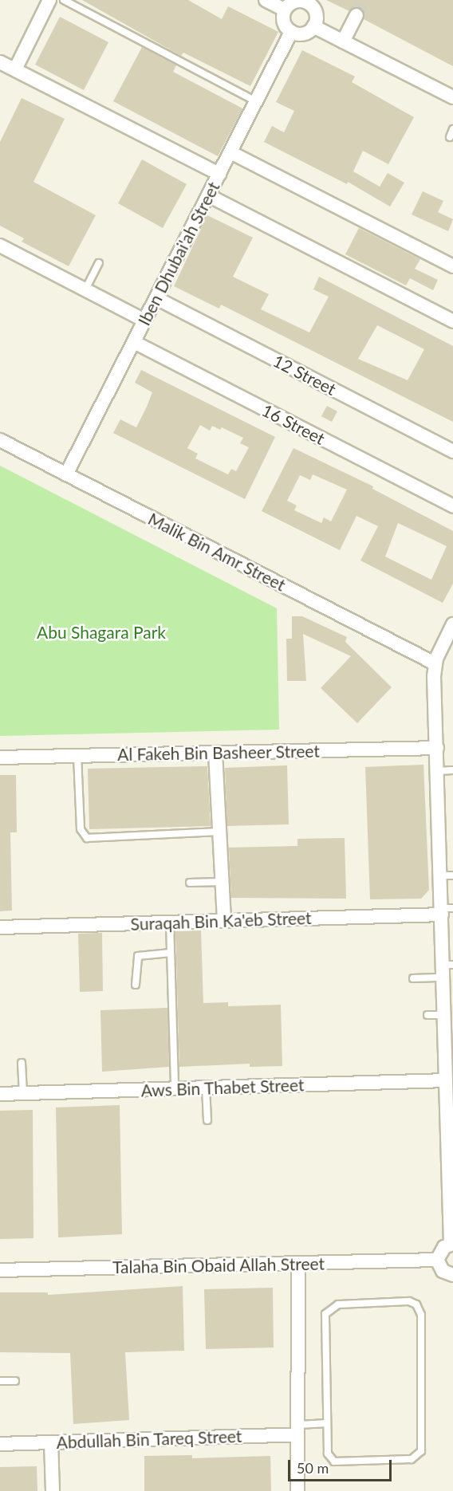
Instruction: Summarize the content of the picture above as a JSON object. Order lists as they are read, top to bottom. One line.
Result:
{"streets":{"street":["Iben Dhubai'ah Street","12 Street","16 Street","Malik Bin Amr Street","Al Fakeh Bin Basheer Street","Suraqah Bin Ka'eb Street","Aws Bin Thabet Street","Talaha Bin Obaid Allah Street","Abdullah Bin Tareq Street"]},"crossings":[["Iben Dhubai'ah Street","12 Street"],["Iben Dhubai'ah Street","16 Street"],["Iben Dhubai'ah Street","Malik Bin Amr Street"]],"parks":["Abu Shagara Park"],"scale_bar":"50 m"}
